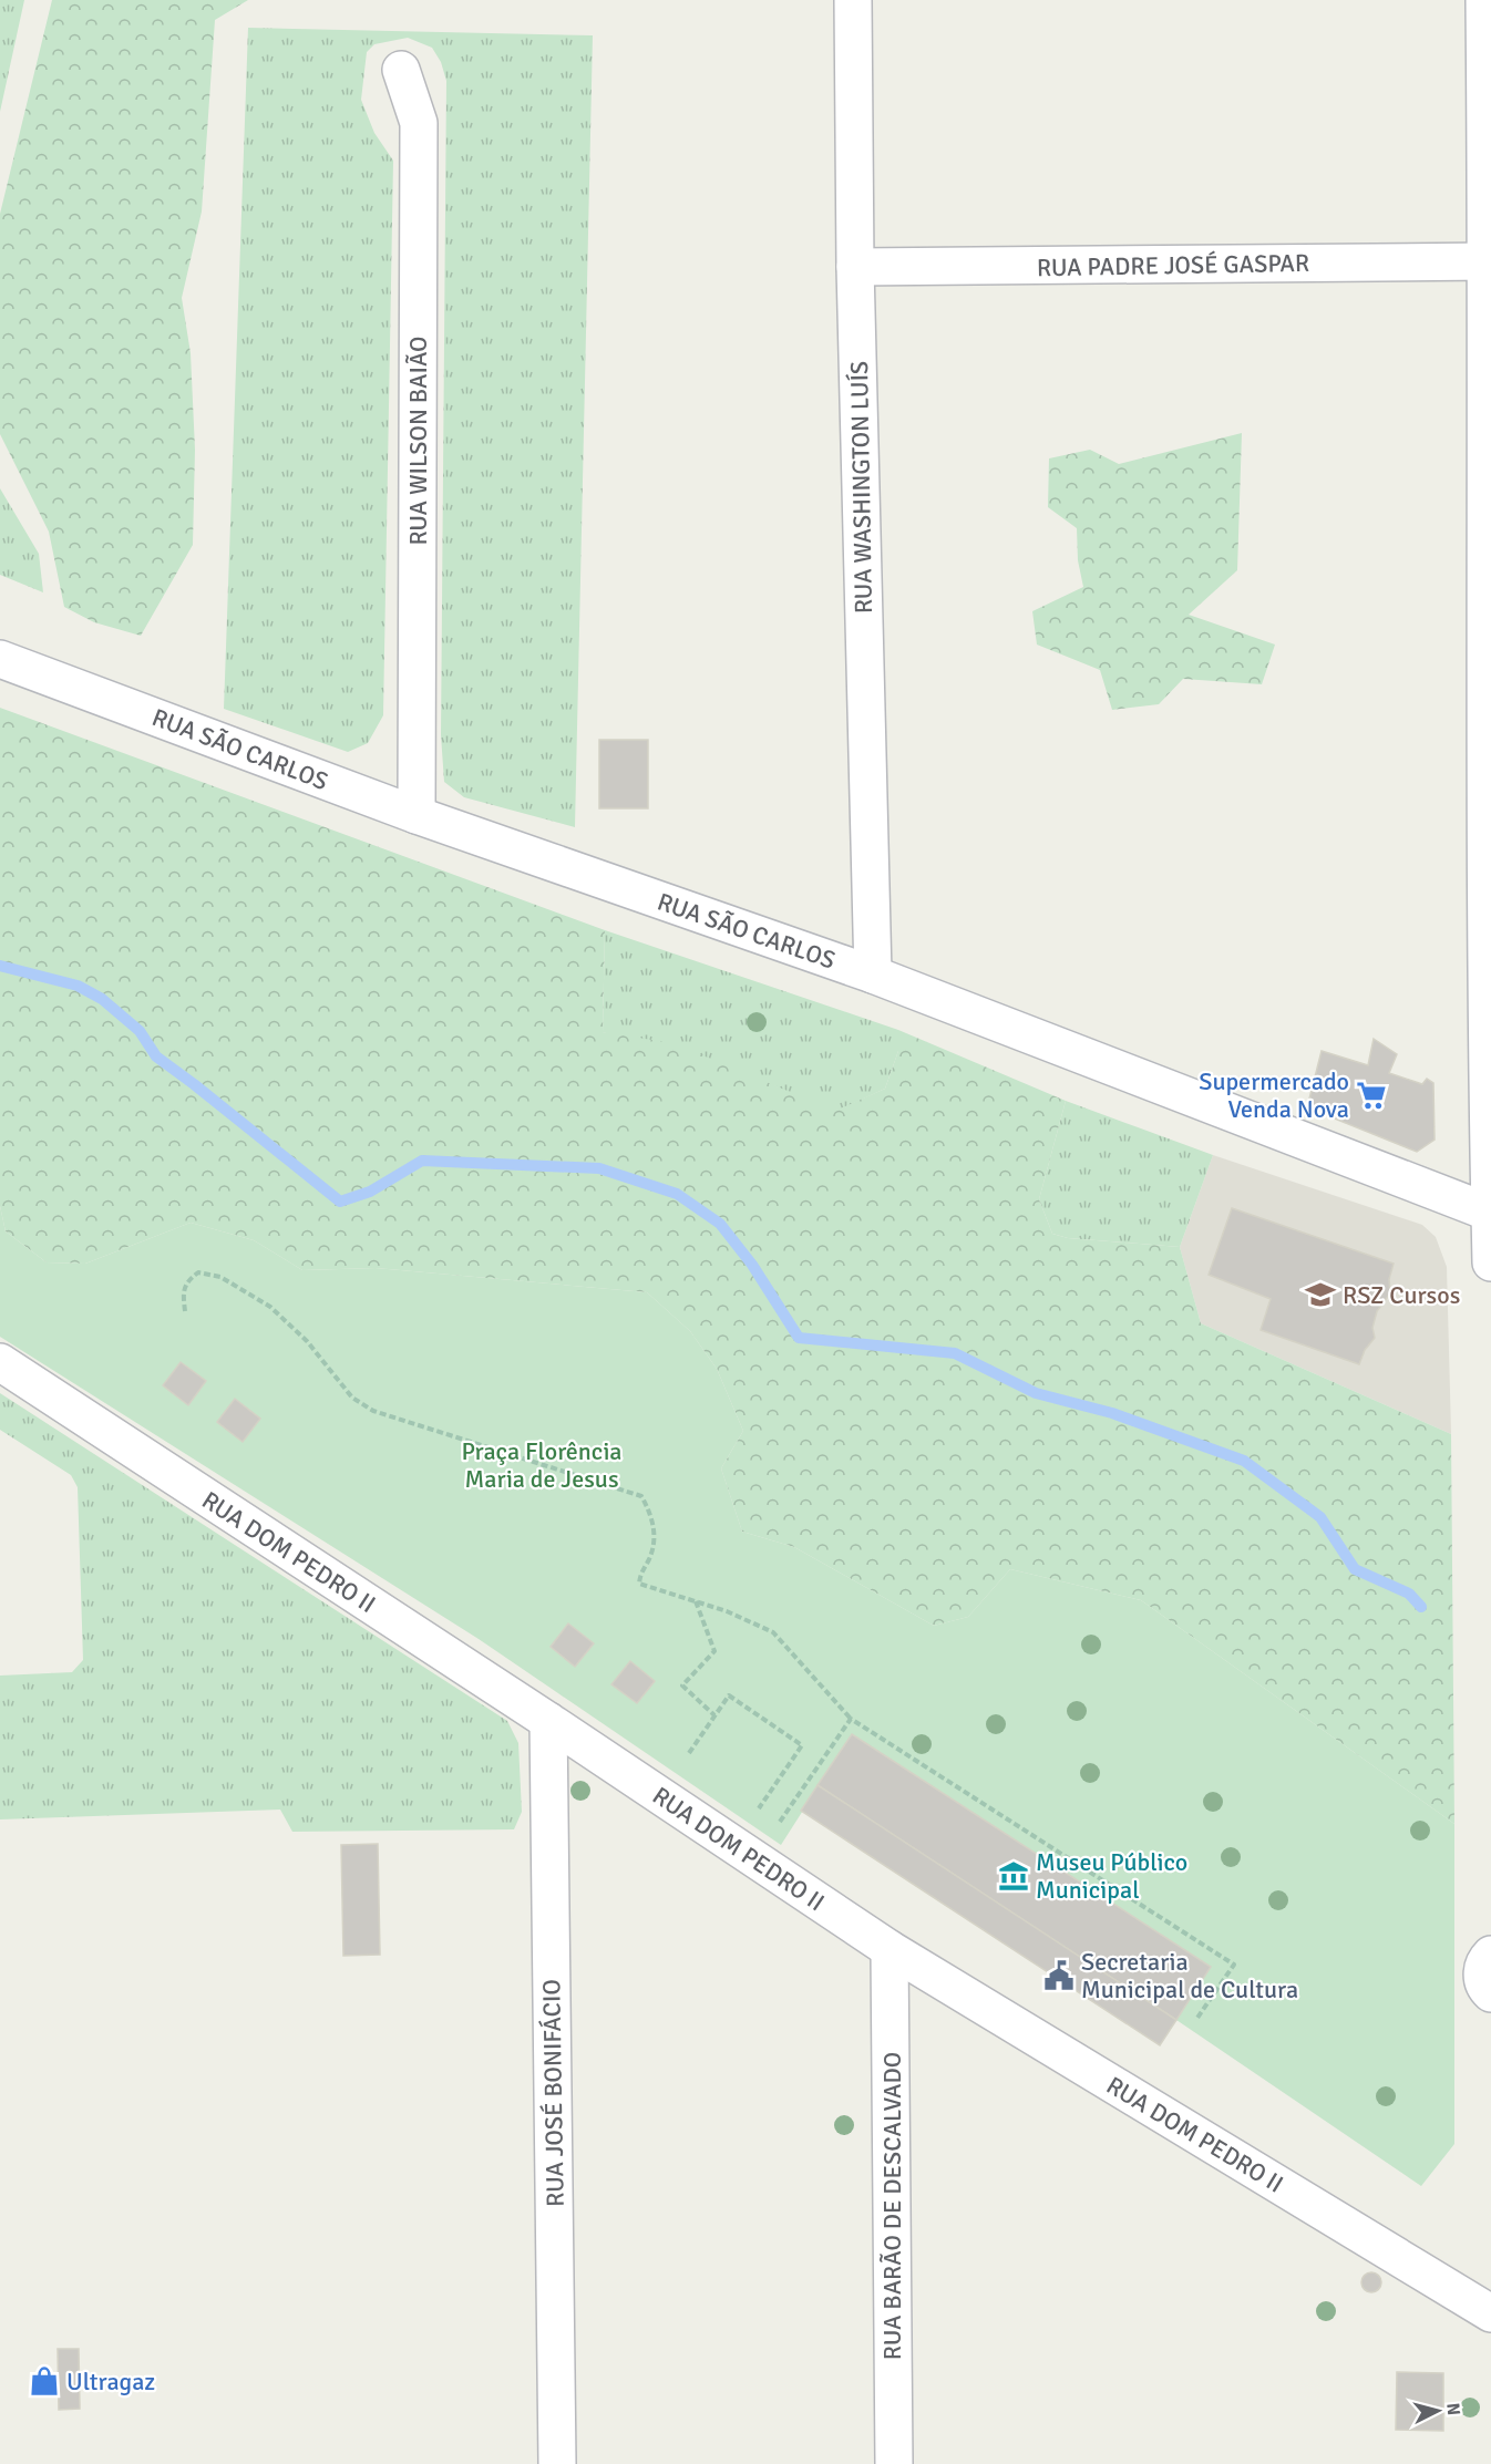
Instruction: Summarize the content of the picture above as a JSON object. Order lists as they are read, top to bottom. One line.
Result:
{"streets":{"street":["RUA PADRE JOSÉ GASPAR","RUA WILSON BAIÃO","RUA WASHINGTON LUÍS","RUA SÃO CARLOS","RUA DOM PEDRO II","RUA JOSÉ BONIFÁCIO","RUA BARÃO DE DESCALVADO"]},"crossings":[["RUA PADRE JOSÉ GASPAR","RUA WASHINGTON LUÍS"],["RUA WILSON BAIÃO","RUA SÃO CARLOS"],["RUA WASHINGTON LUÍS","RUA SÃO CARLOS"],["RUA DOM PEDRO II","RUA JOSÉ BONIFÁCIO"],["RUA DOM PEDRO II","RUA BARÃO DE DESCALVADO"]],"parks":["Praça Florência Maria de Jesus"],"places":{"supermarket":["Supermercado Venda Nova"],"school or university":["RSZ Cursos"],"museum":["Museu Público Municipal"],"public building":["Secretaria Municipal de Cultura"],"shop":["Ultragaz"]},"north":"right"}
